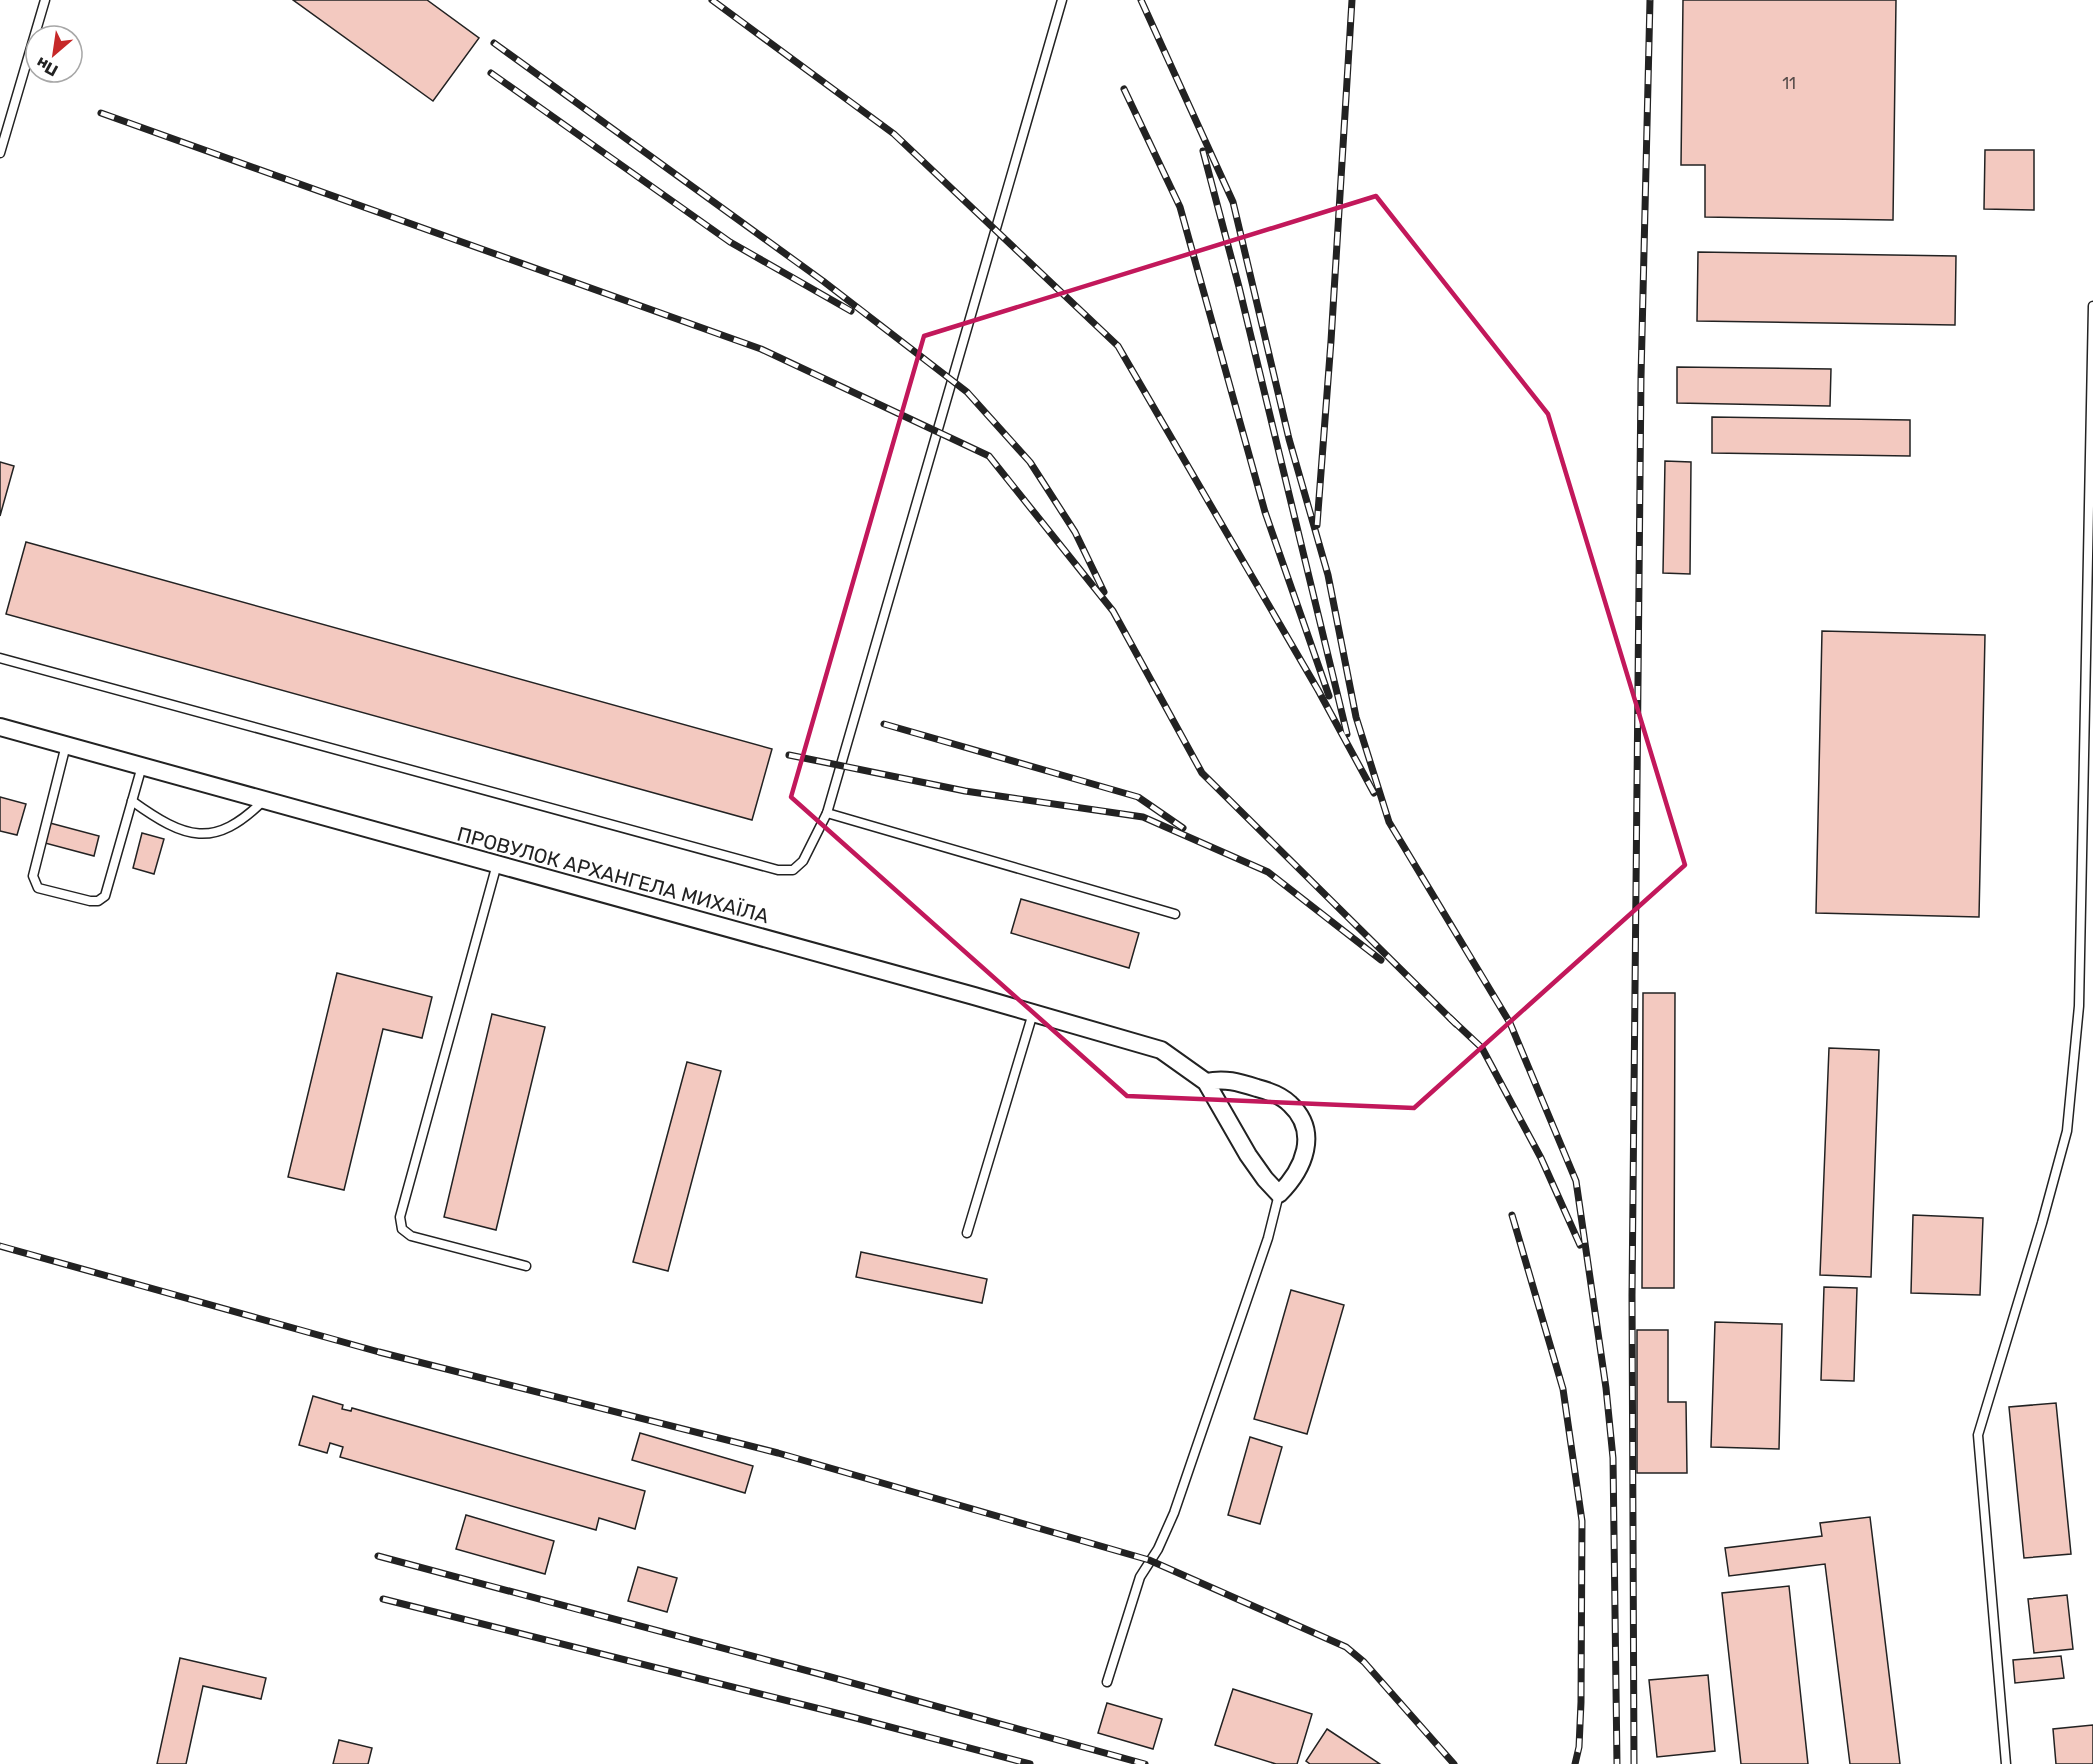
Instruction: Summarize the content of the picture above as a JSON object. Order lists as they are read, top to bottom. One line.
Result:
{"streets":{"street":["ПРОВУЛОК АРХАНГЕЛА МИХАЇЛА"]},"house_numbers":["11"],"north":"bottom left"}
